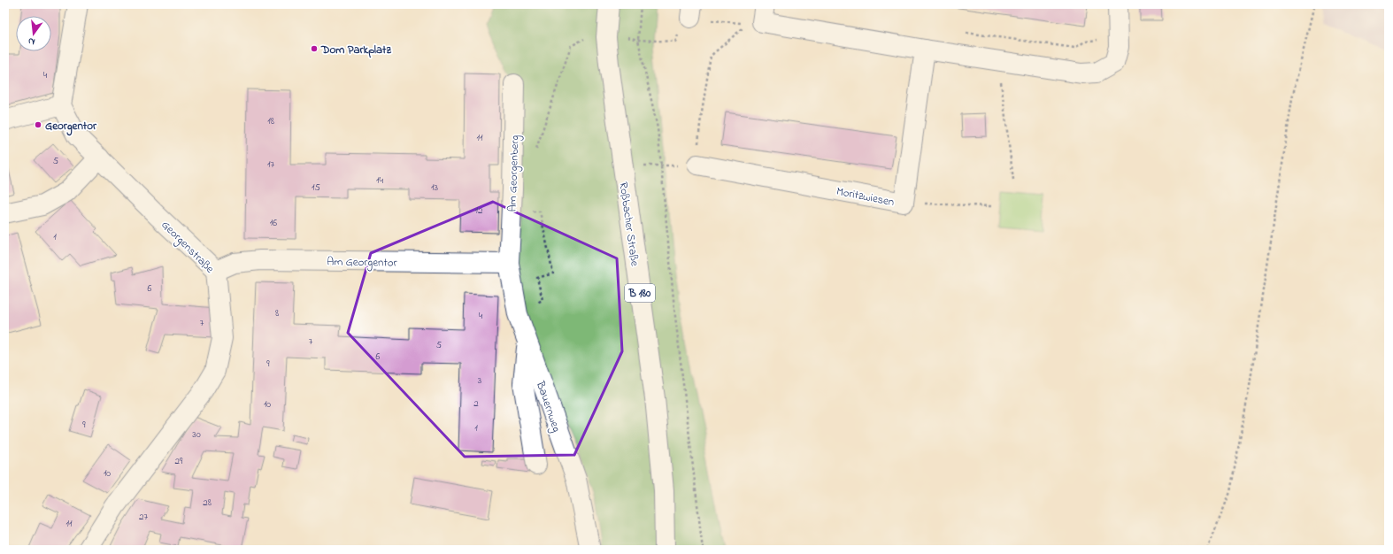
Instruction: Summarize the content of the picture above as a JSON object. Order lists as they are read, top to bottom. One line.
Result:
{"streets":{"street":["Am Georgenberg","Moritzwiesen","Roßbacher Straße","Georgenstraße","Am Georgentor","B 180","Bauernweg"]},"crossings":[["Am Georgenberg","Am Georgentor"],["Am Georgenberg","Bauernweg"],["Georgenstraße","Am Georgentor"],["Am Georgentor","Bauernweg"]],"places":["Dom Parkplatz","Georgentor"],"house_numbers":["4","18","11","5","17","14","15","13","12","16","1","6","8","4","7","7","5","6","9","3","2","10","9","1","30","29","10","28","27","11"],"north":"bottom"}
